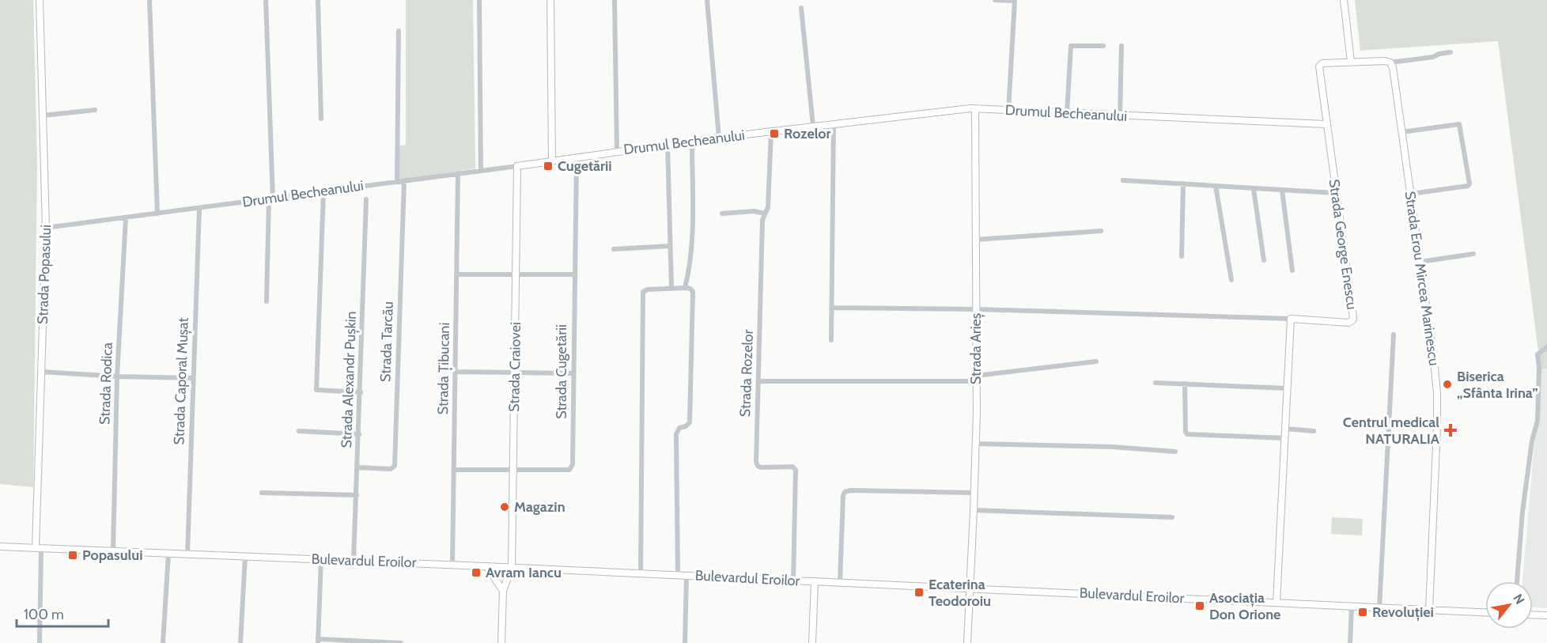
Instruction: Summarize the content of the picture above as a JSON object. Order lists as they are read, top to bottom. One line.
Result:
{"streets":{"street":["Drumul Becheanului","Strada George Enescu","Strada Popasului","Strada Erou Mircea Marinescu","Strada Tarcău","Strada Arieș","Strada Craiovei","Strada Țibucani","Strada Cugetării","Strada Rozelor","Strada Alexandr Pușkin","Strada Caporal Mușat","Strada Rodica","Bulevardul Eroilor"]},"crossings":[["Drumul Becheanului","Strada George Enescu"],["Drumul Becheanului","Strada Popasului"],["Drumul Becheanului","Strada Tarcău"],["Drumul Becheanului","Strada Arieș"],["Drumul Becheanului","Strada Craiovei"],["Drumul Becheanului","Strada Țibucani"],["Drumul Becheanului","Strada Cugetării"],["Drumul Becheanului","Strada Rozelor"],["Drumul Becheanului","Strada Caporal Mușat"],["Drumul Becheanului","Strada Rodica"],["Strada George Enescu","Strada Erou Mircea Marinescu"],["Strada Popasului","Bulevardul Eroilor"],["Strada Erou Mircea Marinescu","Bulevardul Eroilor"],["Strada Tarcău","Strada Alexandr Pușkin"],["Strada Arieș","Bulevardul Eroilor"],["Strada Craiovei","Strada Cugetării"],["Strada Craiovei","Bulevardul Eroilor"],["Strada Țibucani","Strada Cugetării"],["Strada Țibucani","Bulevardul Eroilor"],["Strada Rozelor","Bulevardul Eroilor"],["Strada Alexandr Pușkin","Bulevardul Eroilor"],["Strada Caporal Mușat","Bulevardul Eroilor"],["Strada Rodica","Bulevardul Eroilor"]],"places":{"transit":["Rozelor","Cugetării","Popasului","Avram Iancu","Ecaterina Teodoroiu","Asociația Don Orione","Revoluției"],"other":["Biserica „Sfânta Irina”","Magazin"],"health":["Centrul medical NATURALIA"]},"scale_bar":"100 m","north":"top right"}
